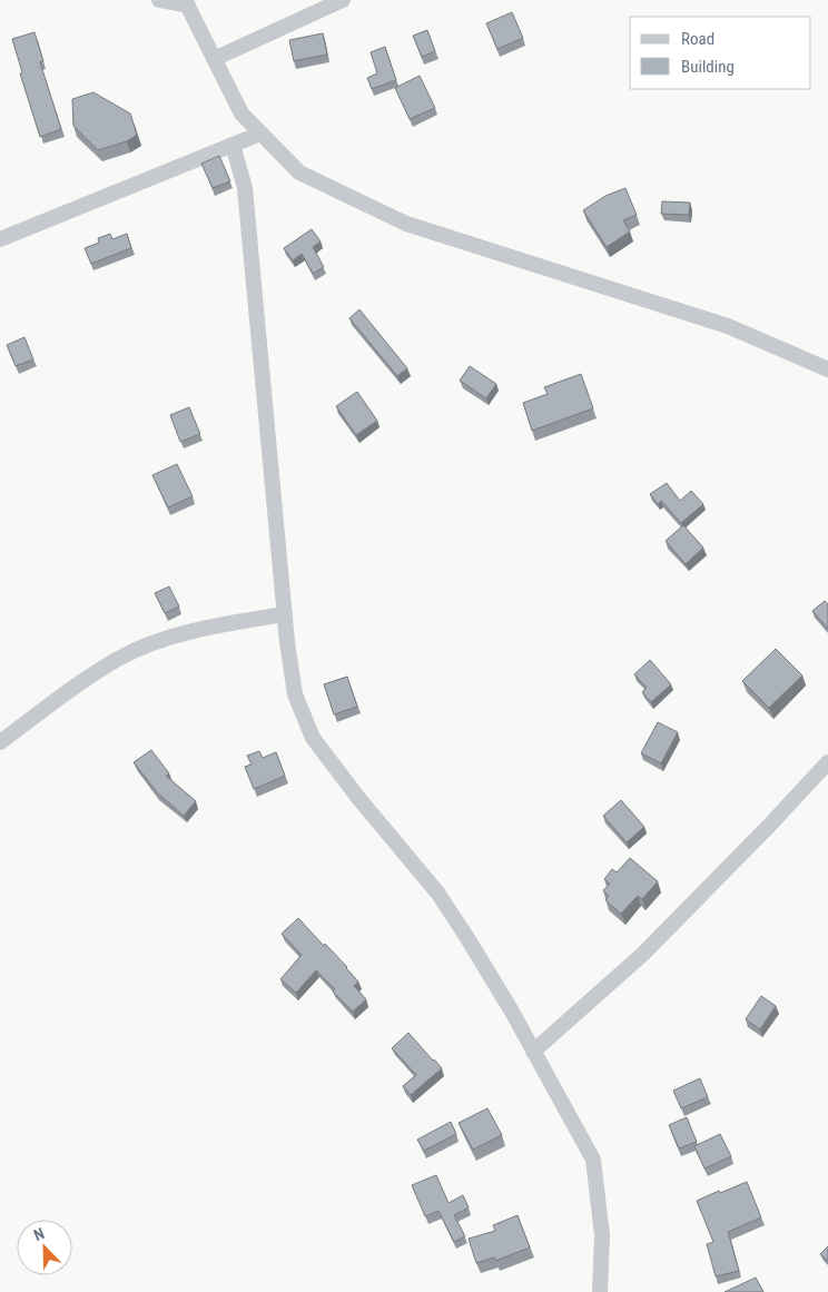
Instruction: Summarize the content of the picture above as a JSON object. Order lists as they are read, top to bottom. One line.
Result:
{"legend":["Road","Building"],"north":"top left"}
